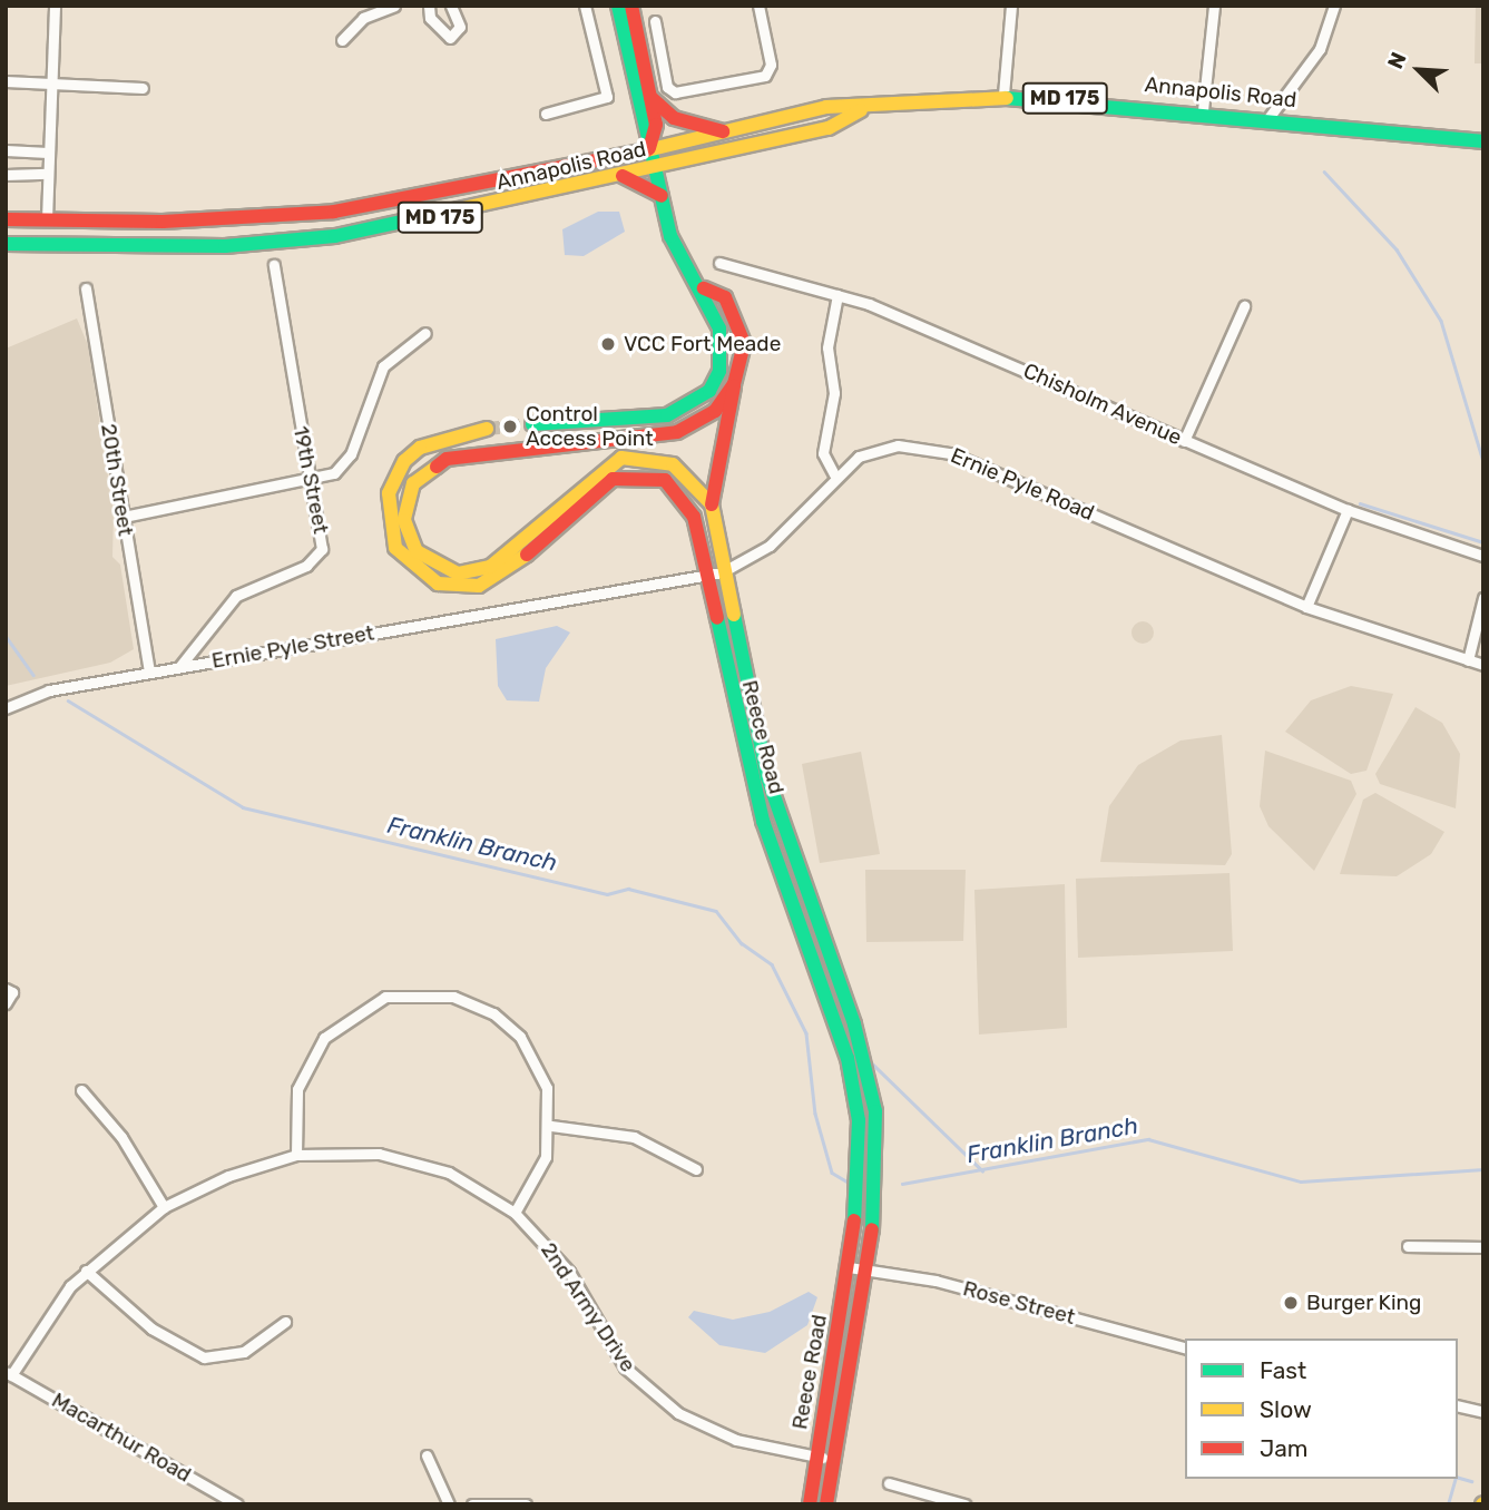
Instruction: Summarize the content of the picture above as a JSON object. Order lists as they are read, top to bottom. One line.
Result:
{"streets":{"street":["Annapolis Road","MD 175","Chisholm Avenue","20th Street","19th Street","Ernie Pyle Road","Ernie Pyle Street","Reece Road","Rose Street","2nd Army Drive","Macarthur Road"]},"crossings":[["Annapolis Road","Reece Road"],["20th Street","Ernie Pyle Street"],["19th Street","Ernie Pyle Street"],["Ernie Pyle Road","Ernie Pyle Street"],["Ernie Pyle Road","Reece Road"],["Reece Road","Rose Street"],["Reece Road","2nd Army Drive"],["2nd Army Drive","Macarthur Road"]],"water":["Franklin Branch"],"places":["VCC Fort Meade","Control Access Point","Burger King"],"legend":["Fast","Slow","Jam"],"north":"top left"}
